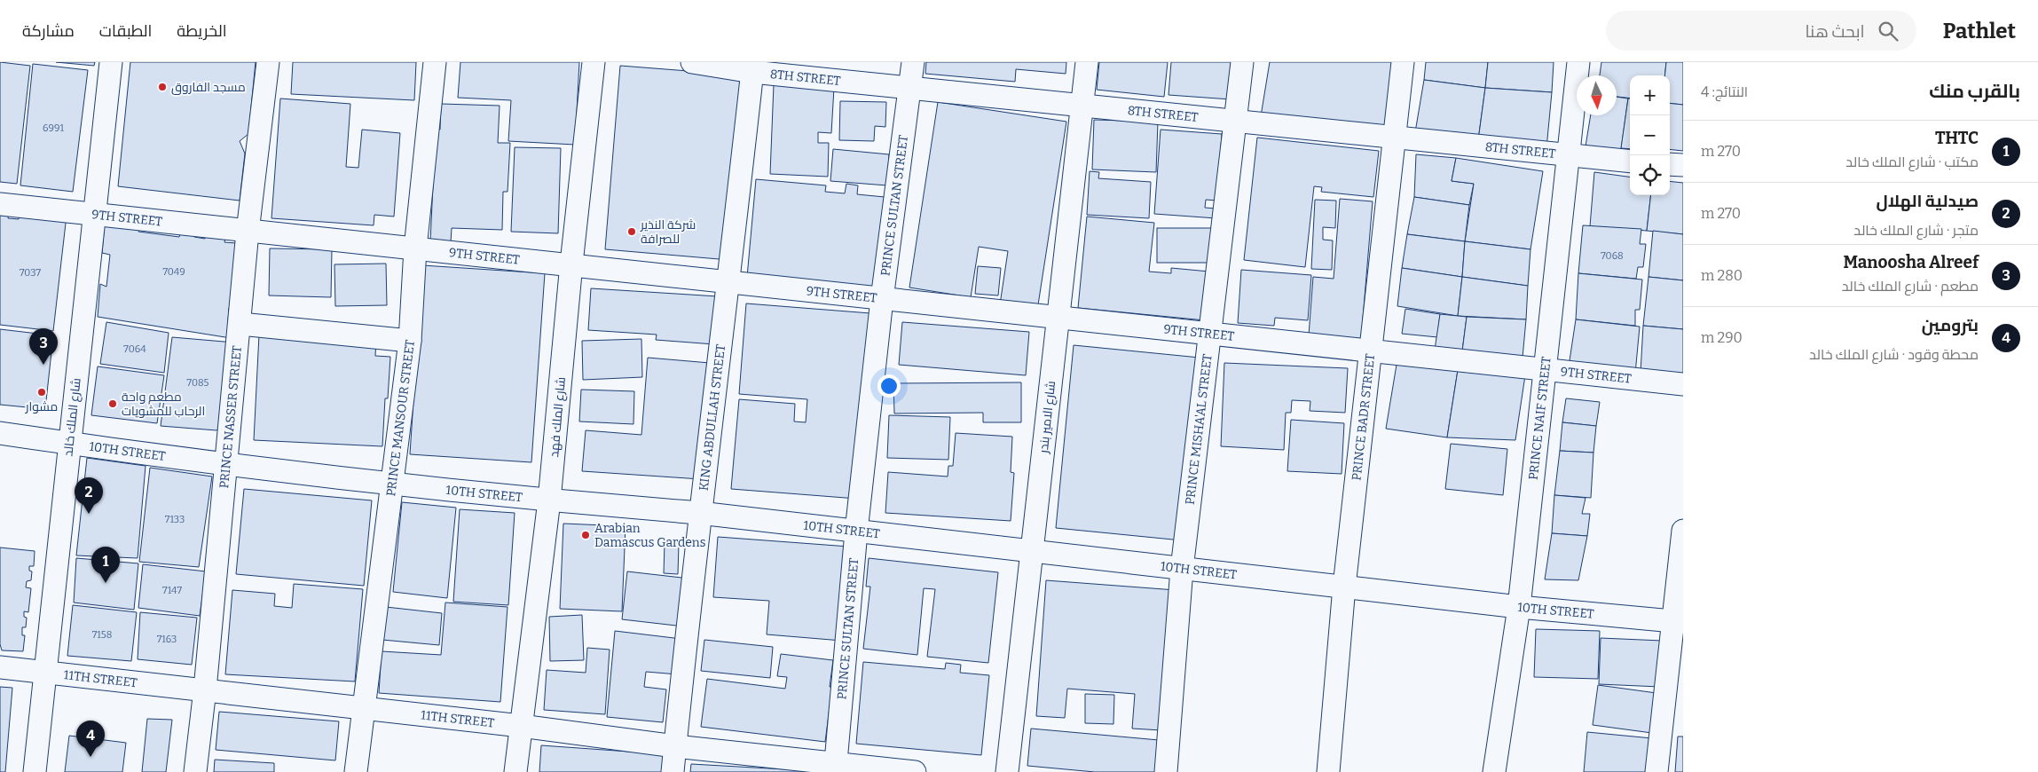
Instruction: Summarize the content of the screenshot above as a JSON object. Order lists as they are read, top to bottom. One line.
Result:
{"streets":{"street":["8TH STREET","PRINCE SULTAN STREET","9TH STREET","شارع الملك خالد","PRINCE NASSER STREET","PRINCE MANSOUR STREET","شارع الملك فهد","KING ABDULLAH STREET","شارع الامير بندر","PRINCE BADR STREET","PRINCE NAIF STREET","PRINCE MISHA'AL STREET","10TH STREET","11TH STREET"]},"crossings":[["8TH STREET","PRINCE SULTAN STREET"],["8TH STREET","KING ABDULLAH STREET"],["8TH STREET","شارع الامير بندر"],["8TH STREET","PRINCE BADR STREET"],["8TH STREET","PRINCE NAIF STREET"],["8TH STREET","PRINCE MISHA'AL STREET"],["PRINCE SULTAN STREET","9TH STREET"],["PRINCE SULTAN STREET","10TH STREET"],["PRINCE SULTAN STREET","11TH STREET"],["9TH STREET","شارع الملك خالد"],["9TH STREET","PRINCE NASSER STREET"],["9TH STREET","PRINCE MANSOUR STREET"],["9TH STREET","شارع الملك فهد"],["9TH STREET","KING ABDULLAH STREET"],["9TH STREET","شارع الامير بندر"],["9TH STREET","PRINCE BADR STREET"],["9TH STREET","PRINCE NAIF STREET"],["9TH STREET","PRINCE MISHA'AL STREET"],["شارع الملك خالد","10TH STREET"],["شارع الملك خالد","11TH STREET"],["PRINCE NASSER STREET","10TH STREET"],["PRINCE NASSER STREET","11TH STREET"],["PRINCE MANSOUR STREET","10TH STREET"],["PRINCE MANSOUR STREET","11TH STREET"],["شارع الملك فهد","10TH STREET"],["شارع الملك فهد","11TH STREET"],["KING ABDULLAH STREET","10TH STREET"],["KING ABDULLAH STREET","11TH STREET"],["شارع الامير بندر","10TH STREET"],["PRINCE BADR STREET","10TH STREET"],["PRINCE NAIF STREET","10TH STREET"],["PRINCE MISHA'AL STREET","10TH STREET"]],"places":["مسجد الفاروق","شركة النذير للصرافة","مشوار","مطعم واحة الرحاب للمشويات","Arabian Damascus Gardens"],"house_numbers":["6991","7068","7049","7037","7064","7085","7133","7147","7158","7163"],"north":"bottom","page":{"header":"Pathlet","search":"ابحث هنا","nav":["الخريطة","الطبقات","مشاركة"],"heading":["بالقرب منك","النتائج: 4"],"map_buttons":["+","−"],"list":[{"mark":"1","name":"THTC","note":"مكتب · شارع الملك خالد","value":"270 m"},{"mark":"2","name":"صيدلية الهلال","note":"متجر · شارع الملك خالد","value":"270 m"},{"mark":"3","name":"Manoosha Alreef","note":"مطعم · شارع الملك خالد","value":"280 m"},{"mark":"4","name":"بترومين","note":"محطة وقود · شارع الملك خالد","value":"290 m"}],"pins":["3","2","1","4"]}}
